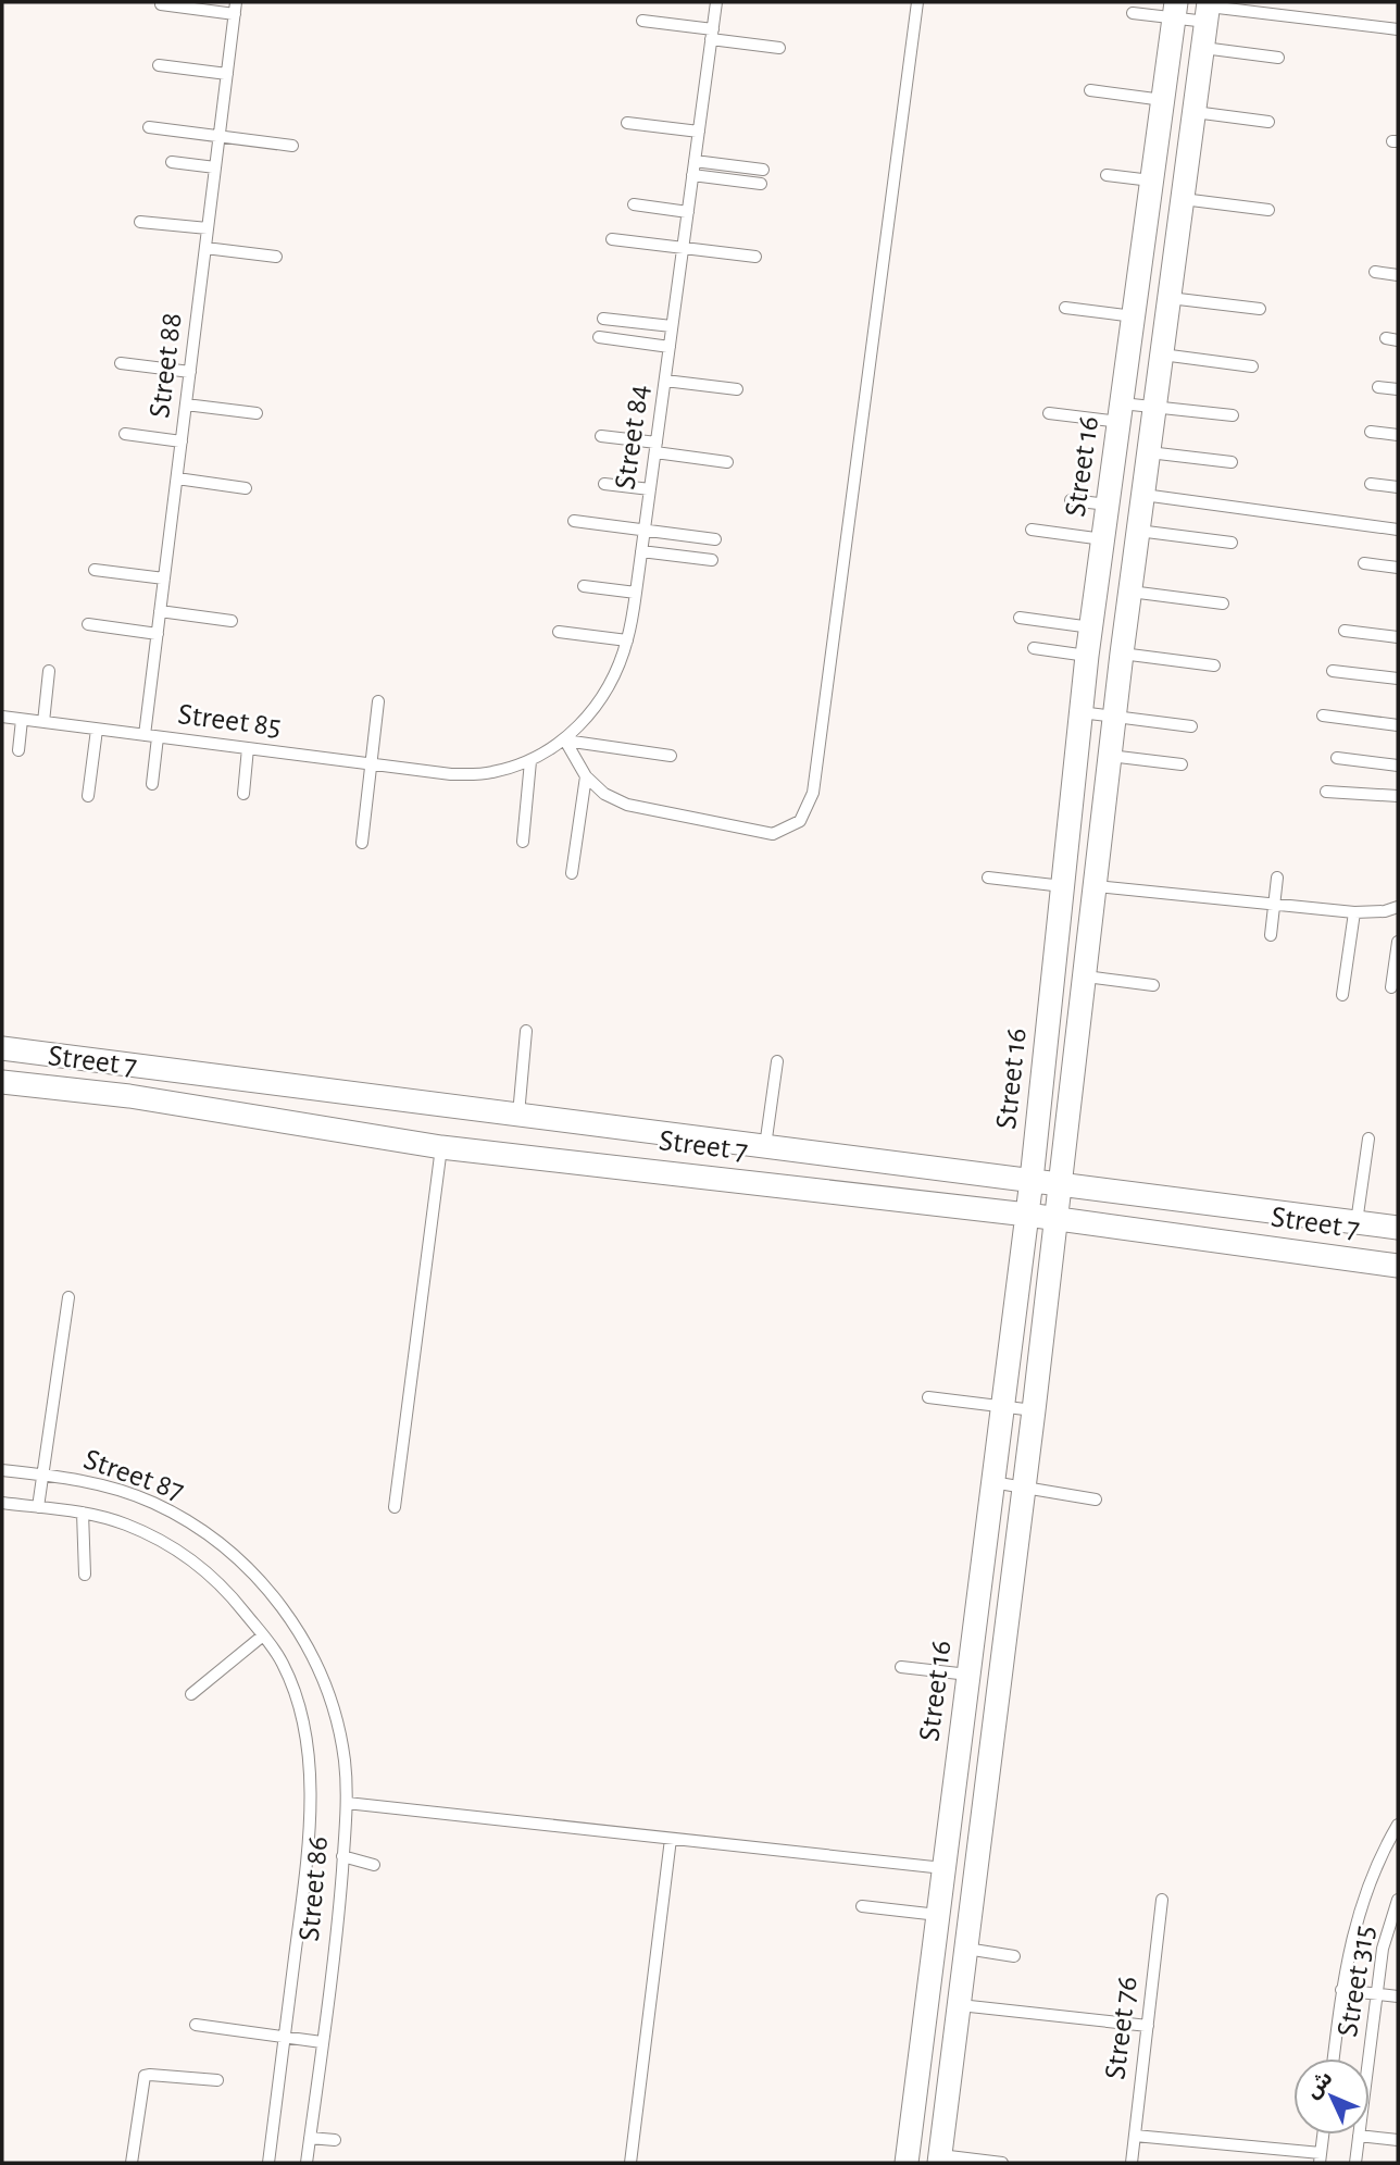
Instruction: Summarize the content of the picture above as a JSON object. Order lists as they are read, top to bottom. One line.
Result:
{"streets":{"street":["Street 16","Street 7"],"lane":["Street 88","Street 84","Street 85","Street 87","Street 86","Street 315","Street 76"]},"crossings":[["Street 88","Street 85"],["Street 84","Street 85"],["Street 16","Street 7"],["Street 87","Street 86"]],"north":"top left"}
